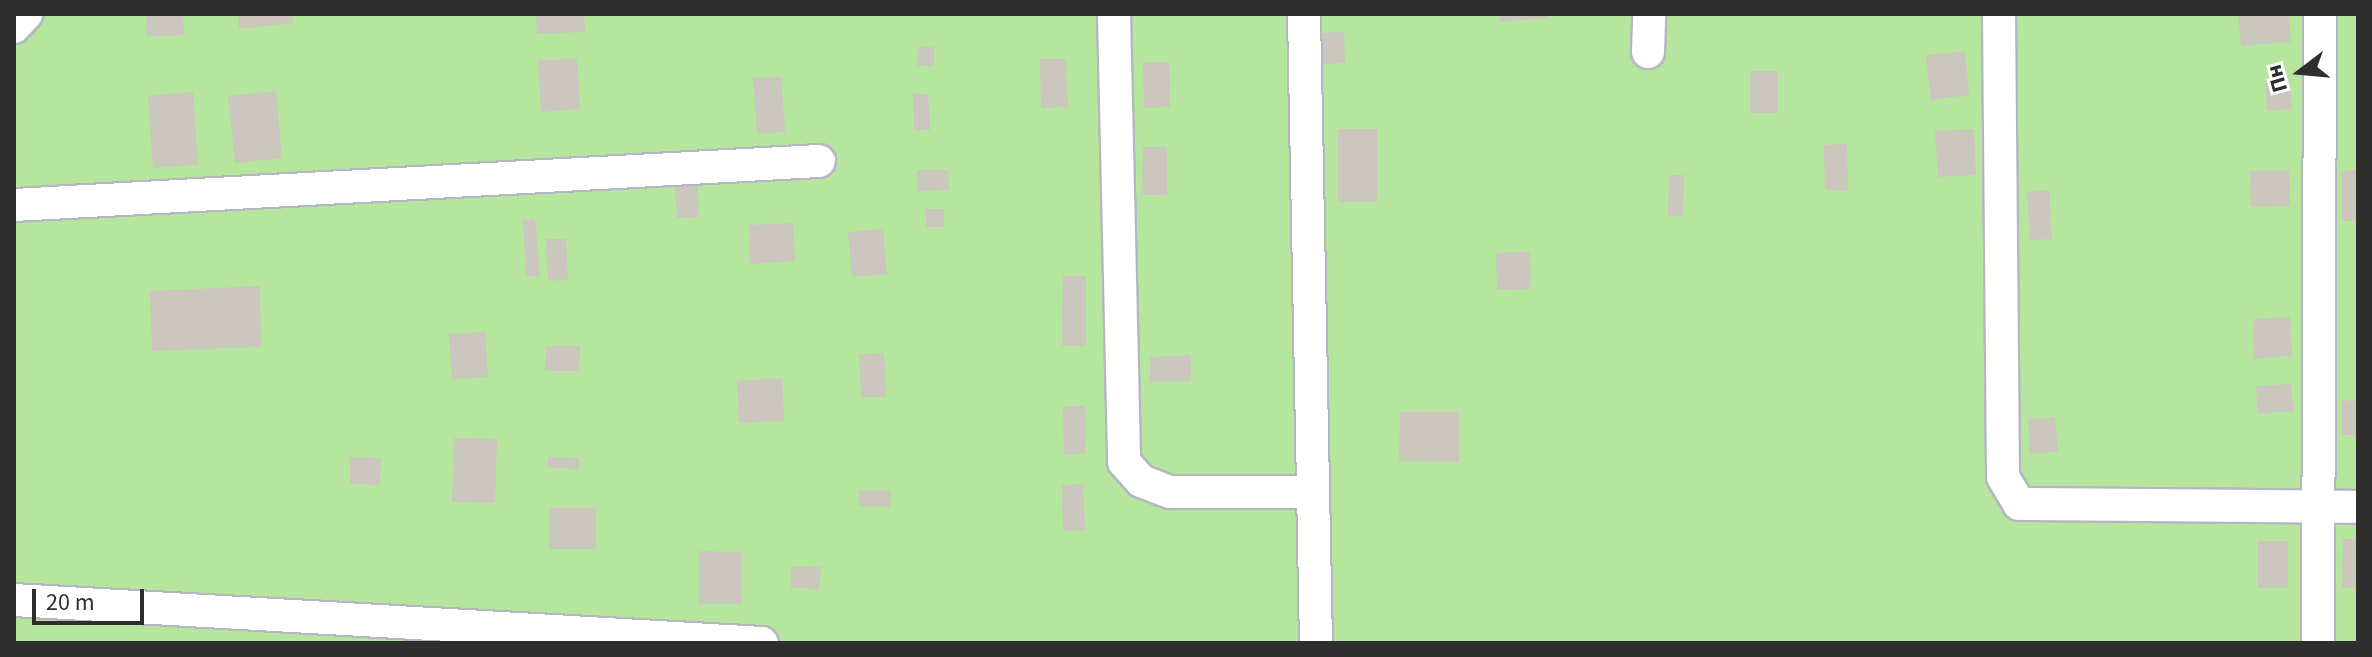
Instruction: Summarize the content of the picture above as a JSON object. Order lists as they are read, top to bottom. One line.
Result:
{"scale_bar":"20 m","north":"left"}
